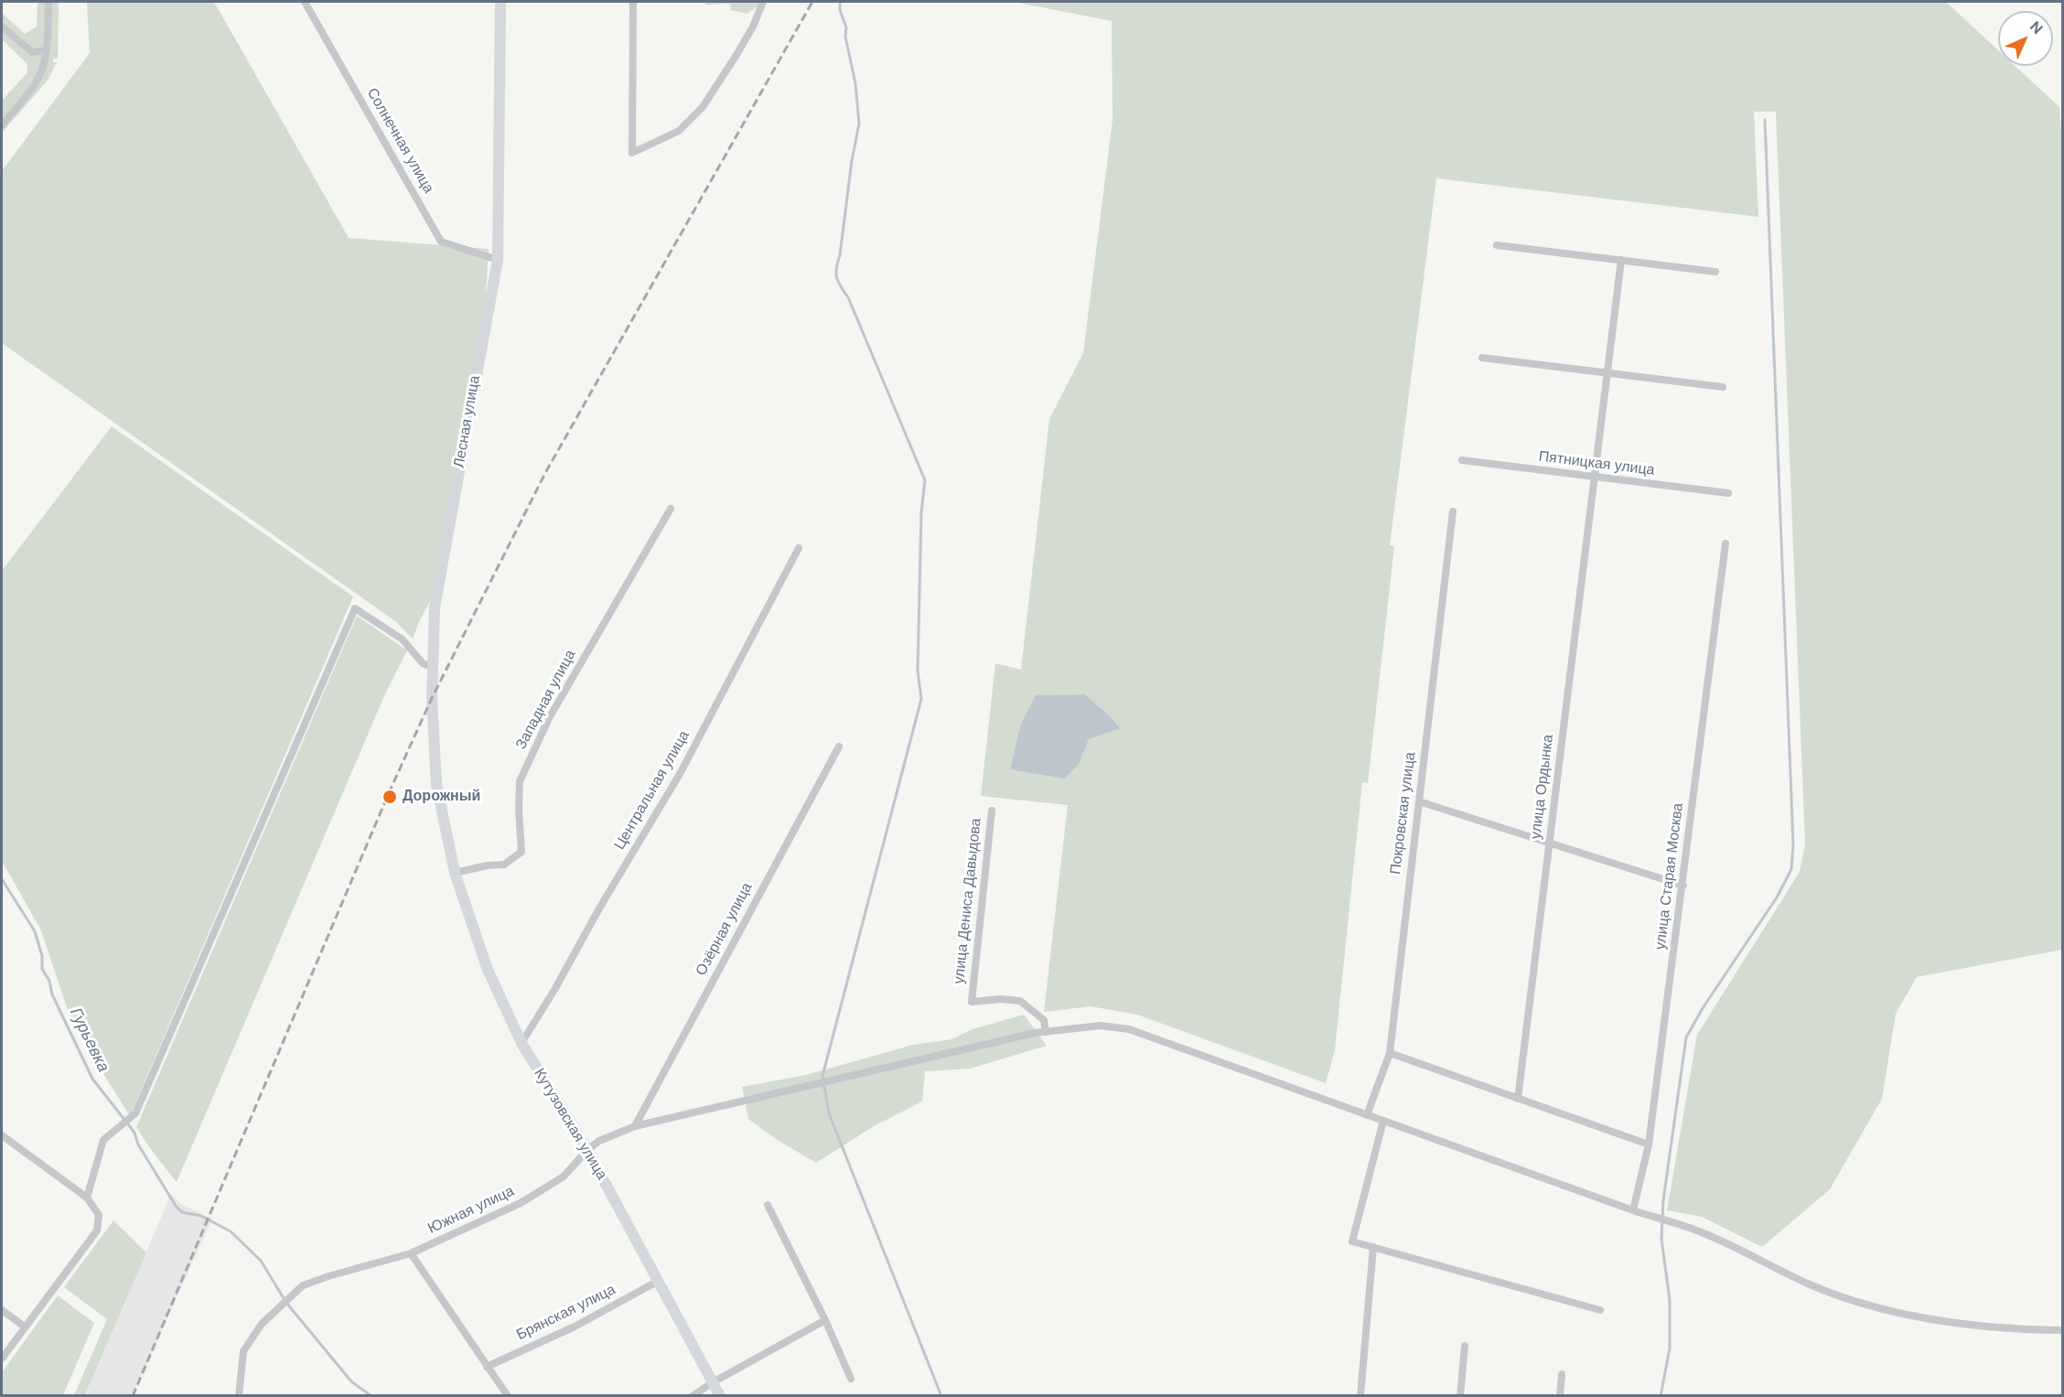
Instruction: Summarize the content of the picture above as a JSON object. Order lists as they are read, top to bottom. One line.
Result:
{"streets":{"street":["Солнечная улица","Лесная улица","Пятницкая улица","Западная улица","улица Ордынка","Центральная улица","Покровская улица","улица Старая Москва","улица Дениса Давыдова","Озёрная улица","Кутузовская улица","Южная улица","Брянская улица"]},"crossings":[["Солнечная улица","Лесная улица"],["Лесная улица","Кутузовская улица"],["Пятницкая улица","улица Ордынка"],["Западная улица","Кутузовская улица"],["Центральная улица","Кутузовская улица"],["Покровская улица","Южная улица"],["улица Старая Москва","Южная улица"],["улица Дениса Давыдова","Южная улица"],["Озёрная улица","Южная улица"],["Кутузовская улица","Южная улица"],["Кутузовская улица","Брянская улица"]],"water":["Гурьевка"],"places":["Дорожный"],"north":"top right"}
